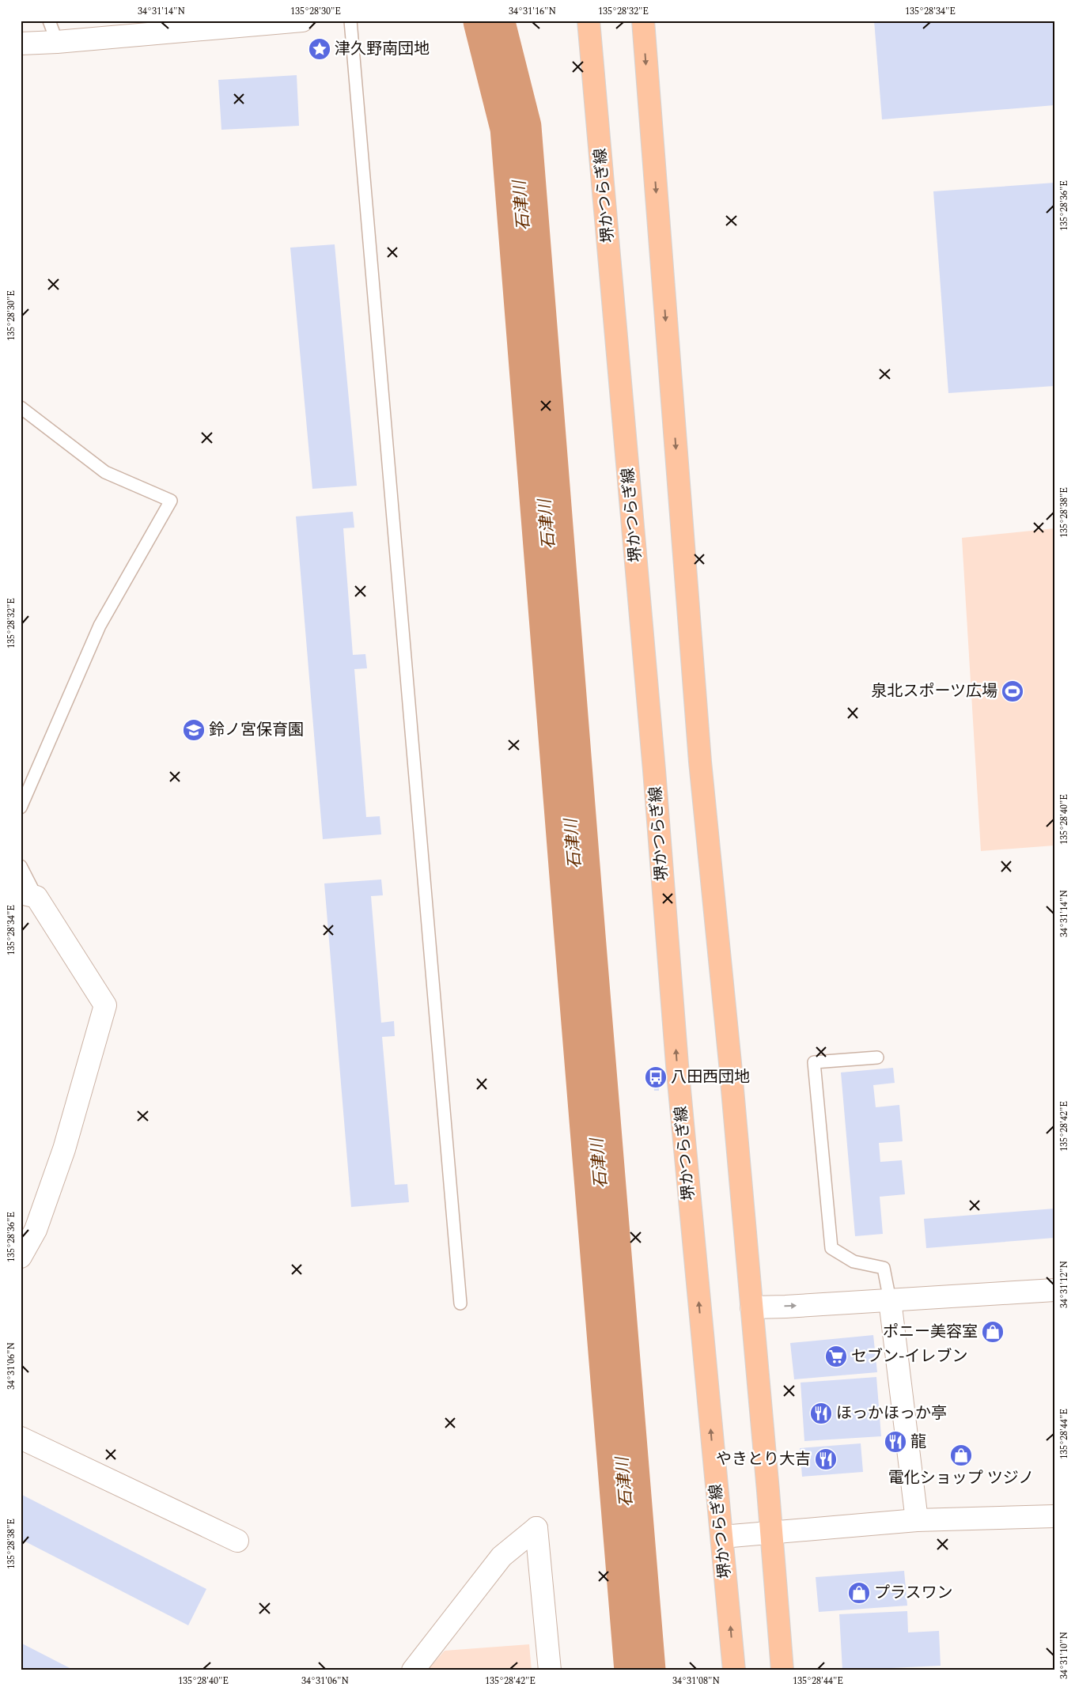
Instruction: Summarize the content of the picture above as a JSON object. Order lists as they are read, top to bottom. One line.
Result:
{"streets":{"main road":["堺かつらぎ線"]},"water":["石津川"],"places":{"place":["津久野南団地"],"sports":["泉北スポーツ広場"],"school or university":["鈴ノ宮保育園"],"bus stop":["八田西団地"],"shop":["ポニー美容室","電化ショップ ツジノ","プラスワン"],"supermarket":["セブン-イレブン"],"restaurant":["ほっかほっか亭","龍","やきとり大吉"]},"coordinates":["34°31'14\"N","135°28'30\"E","34°31'16\"N","135°28'32\"E","135°28'34\"E","135°28'36\"E","135°28'38\"E","135°28'40\"E","135°28'42\"E","34°31'12\"N","34°31'06\"N","135°28'44\"E","34°31'10\"N","34°31'08\"N"]}
